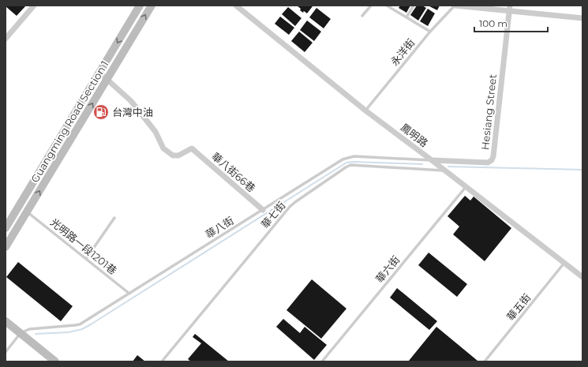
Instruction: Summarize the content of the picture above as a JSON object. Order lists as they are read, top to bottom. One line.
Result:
{"streets":{"street":["Hesiang Street","Guangming Road Section 1","鳳明路","華八街66巷"],"lane":["永洋街","華七街","華八街","光明路一段1201巷","華六街","華五街"]},"crossings":[["永洋街","鳳明路"],["Hesiang Street","鳳明路"],["Hesiang Street","華八街"],["Guangming Road Section 1","華八街66巷"],["Guangming Road Section 1","光明路一段1201巷"],["鳳明路","華七街"],["鳳明路","華八街"],["鳳明路","華六街"],["鳳明路","華五街"],["華八街66巷","華八街"],["華八街","光明路一段1201巷"]],"places":{"fuel station":["台灣中油"]},"scale_bar":"100 m"}
